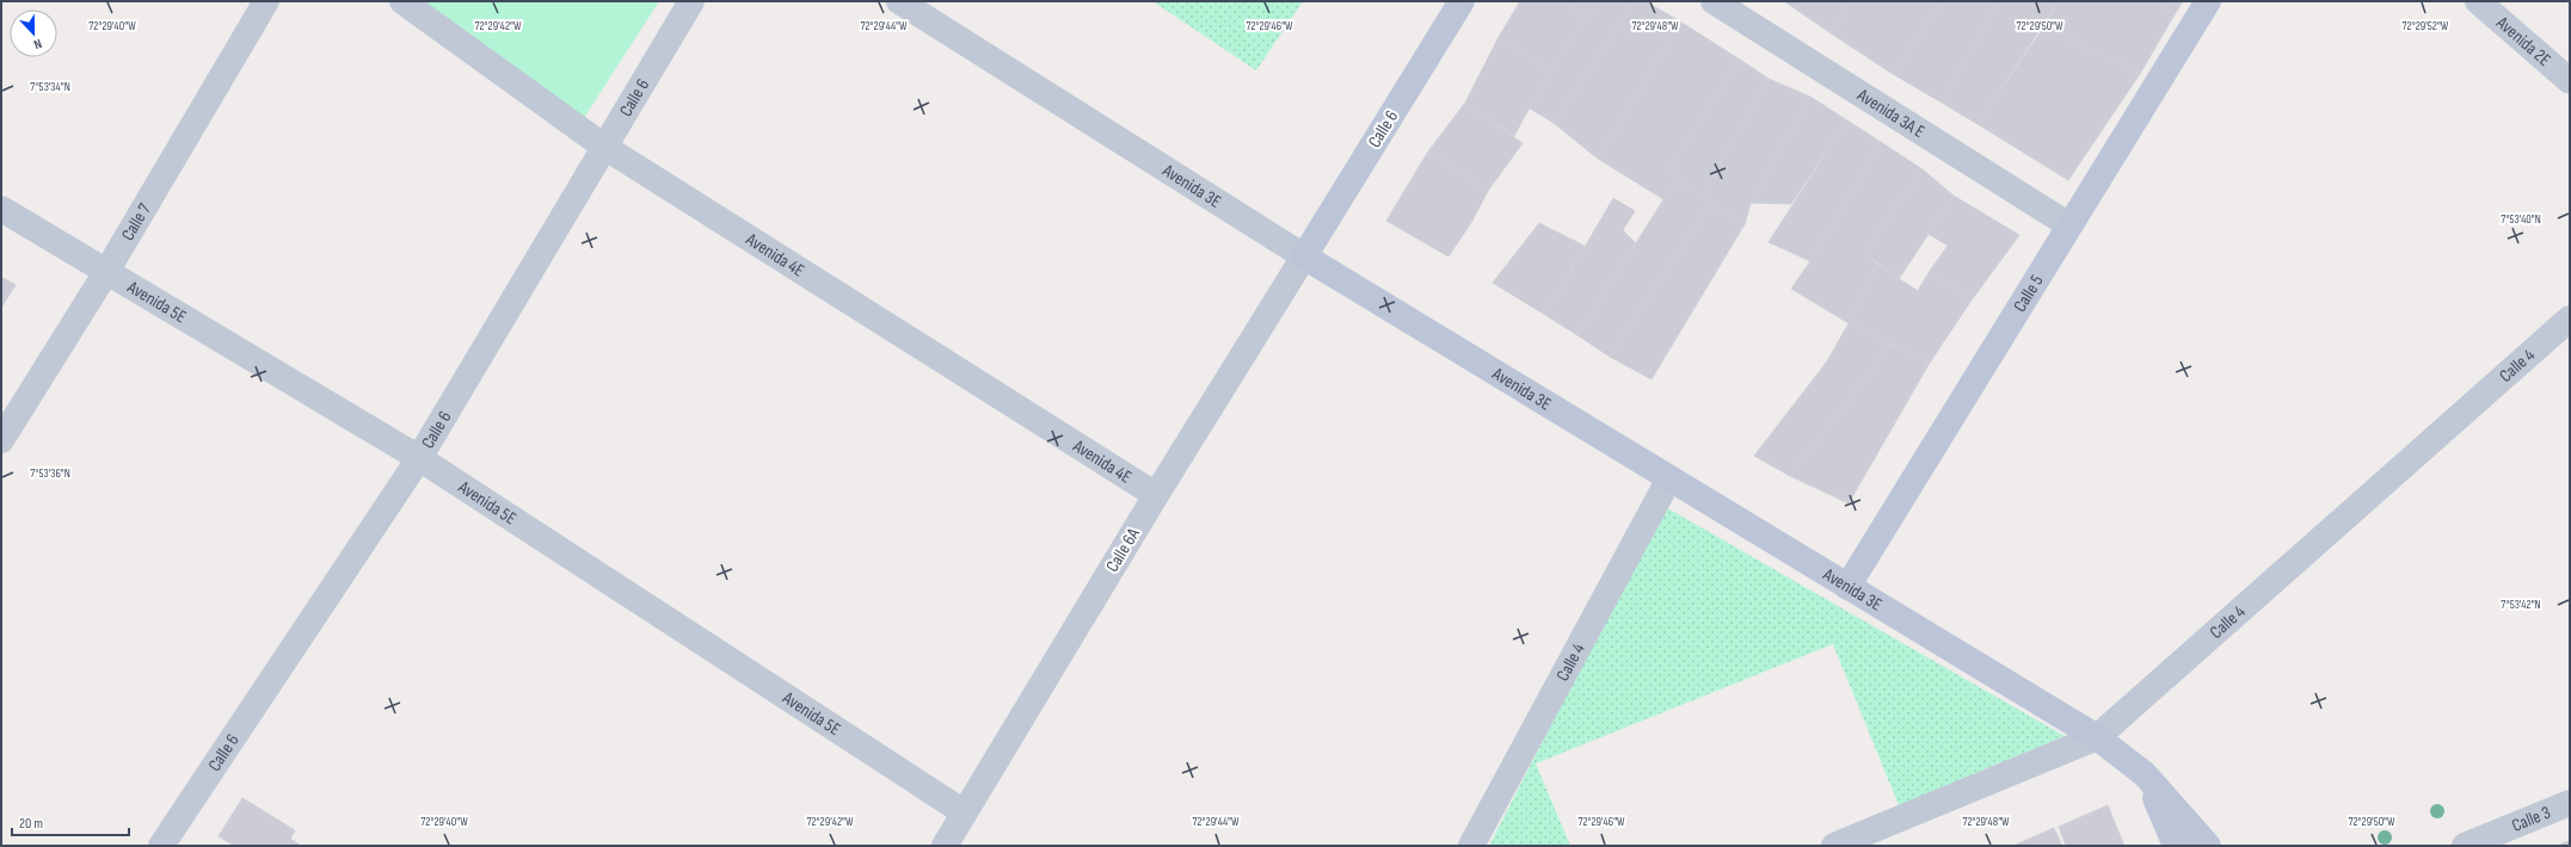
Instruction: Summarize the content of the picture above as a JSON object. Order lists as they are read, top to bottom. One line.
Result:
{"streets":{"street":["Avenida 2E","Calle 6","Avenida 3A E","Avenida 3E","Calle 7","Avenida 4E","Calle 5","Avenida 5E","Calle 4","Calle 6A","Calle 3"]},"crossings":[["Calle 6","Avenida 3E"],["Calle 6","Avenida 4E"],["Calle 6","Avenida 5E"],["Calle 6","Calle 6A"],["Avenida 3A E","Calle 5"],["Avenida 3E","Calle 5"],["Avenida 3E","Calle 4"],["Avenida 3E","Calle 6A"],["Calle 7","Avenida 5E"],["Avenida 4E","Calle 6A"],["Avenida 5E","Calle 6A"]],"scale_bar":"20 m","north":"bottom","coordinates":["72°29'40\"W","72°29'42\"W","72°29'44\"W","72°29'46\"W","72°29'48\"W","72°29'50\"W","72°29'52\"W","7°53'34\"N","7°53'40\"N","7°53'36\"N","7°53'42\"N"]}
